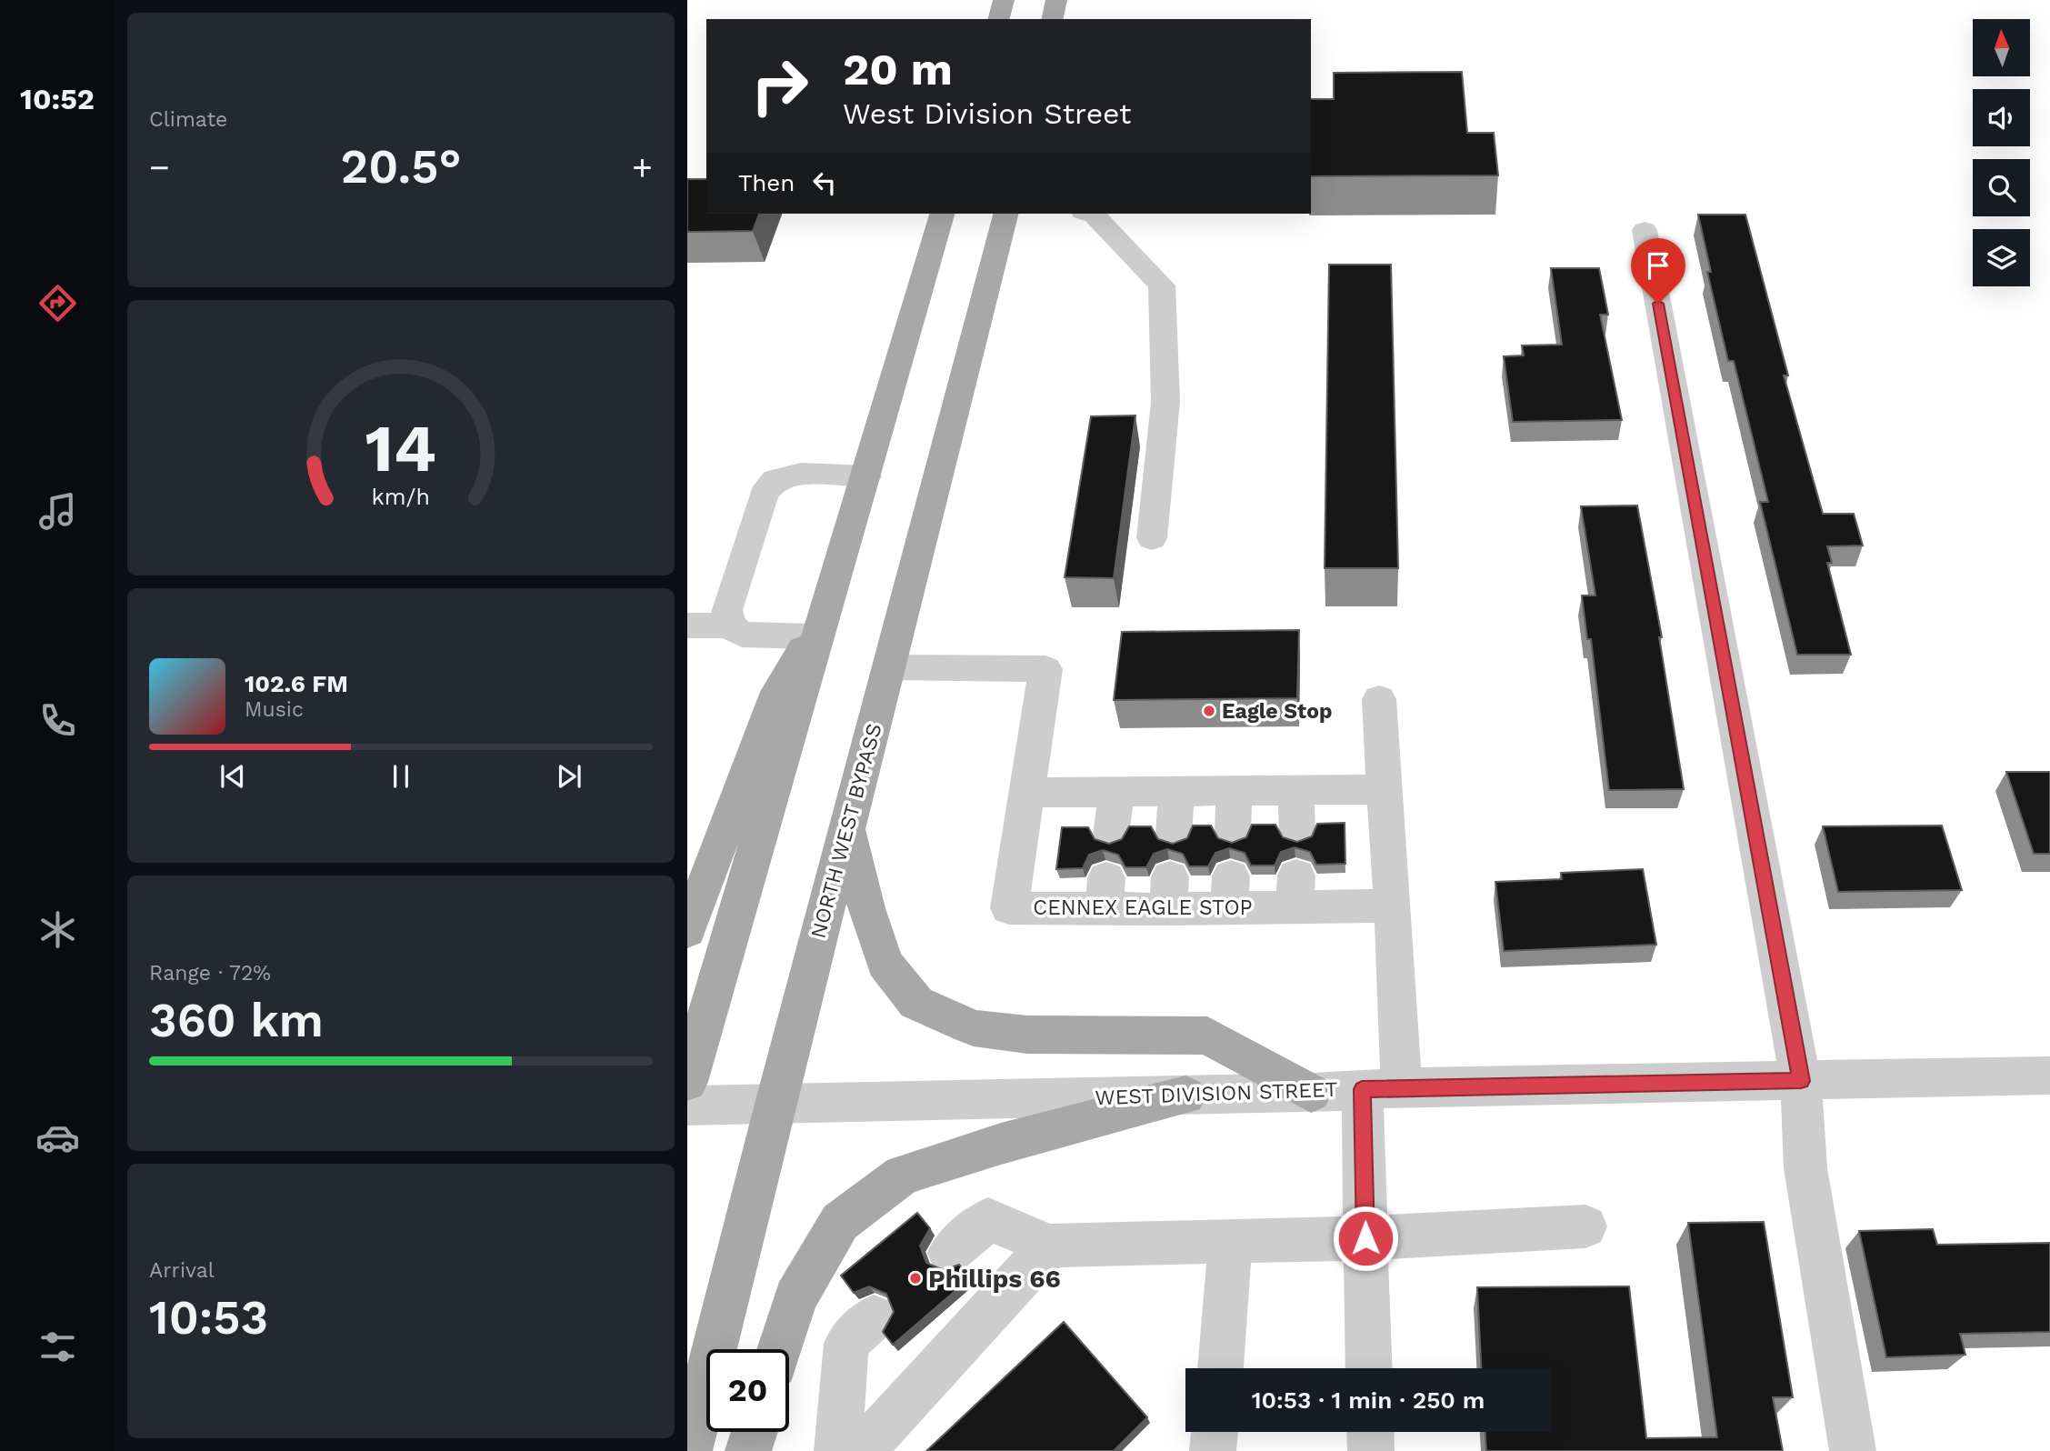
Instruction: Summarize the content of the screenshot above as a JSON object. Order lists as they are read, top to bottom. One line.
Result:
{"streets":{"main road":["NORTH WEST BYPASS"],"street":["CENNEX EAGLE STOP","WEST DIVISION STREET"]},"crossings":[["NORTH WEST BYPASS","CENNEX EAGLE STOP"],["NORTH WEST BYPASS","WEST DIVISION STREET"]],"places":["Eagle Stop","Phillips 66"],"north":"top","page":{"tabs":"10:52","tile":["Climate",["Range · 72%","360 km"],["Arrival","10:53"]],"turn":["20 m","West Division Street"],"heat":["−","20.5°","+"],"then":"Then","song":["102.6 FM","Music"],"limit":"20","trip":"10:53 · 1 min · 250 m","gauge":["14","km/h"]}}
